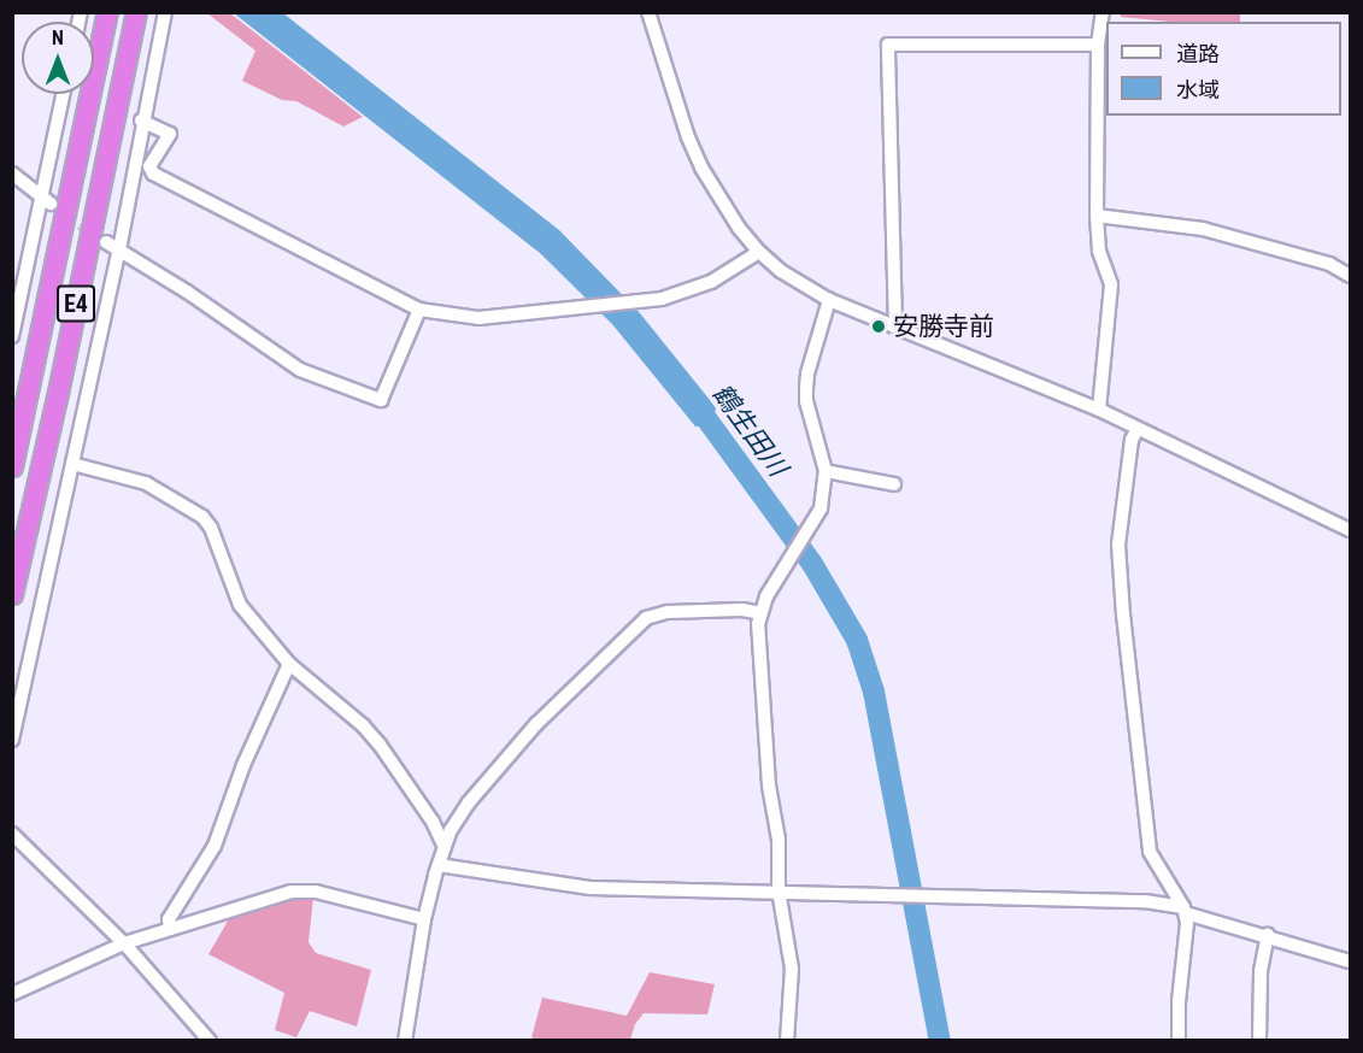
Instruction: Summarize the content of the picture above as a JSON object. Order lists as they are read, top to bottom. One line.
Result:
{"streets":{"highway":["E4"]},"water":["鶴生田川"],"places":["安勝寺前"],"legend":["道路","水域"],"north":"top"}
